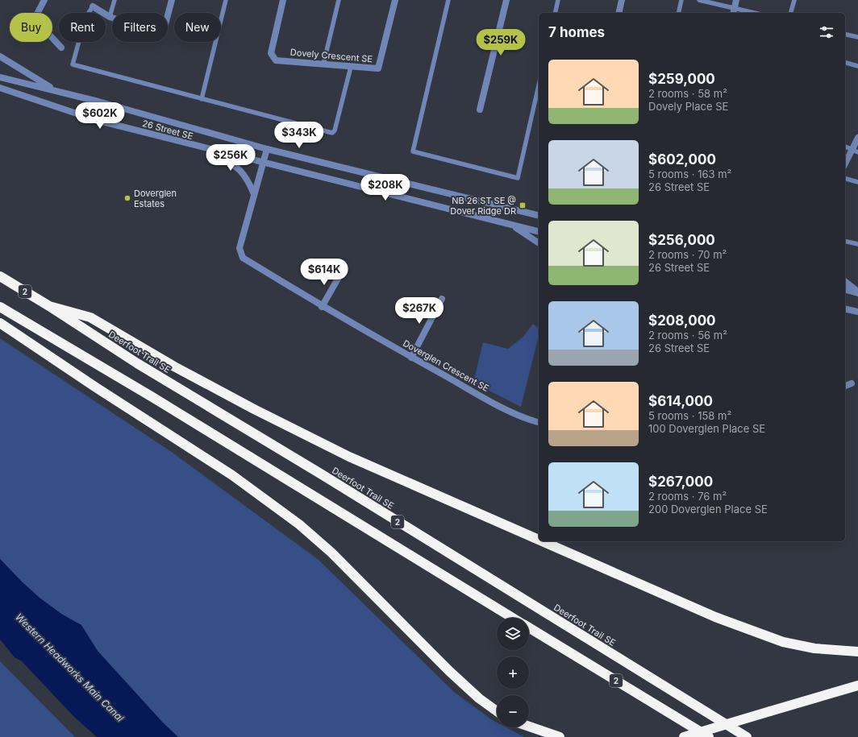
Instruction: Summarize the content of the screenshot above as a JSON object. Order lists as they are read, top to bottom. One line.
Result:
{"streets":{"highway":["2","Deerfoot Trail SE"],"street":["Dovely Crescent SE","26 Street SE","Doverglen Crescent SE"]},"crossings":[["26 Street SE","Doverglen Crescent SE"]],"water":["Western Headworks Main Canal"],"places":{"other":["Doverglen Estates"],"transit":["NB 26 ST SE @ Dover Ridge DR"]},"page":{"chip":["Buy","Rent","Filters","New"],"heading":"7 homes","price":["$259K","$602K","$343K","$256K","$208K","$614K","$267K"],"list":[{"name":"$259,000","note":"2 rooms · 58 m² · Dovely Place SE"},{"name":"$602,000","note":"5 rooms · 163 m² · 26 Street SE"},{"name":"$256,000","note":"2 rooms · 70 m² · 26 Street SE"},{"name":"$208,000","note":"2 rooms · 56 m² · 26 Street SE"},{"name":"$614,000","note":"5 rooms · 158 m² · 100 Doverglen Place SE"},{"name":"$267,000","note":"2 rooms · 76 m² · 200 Doverglen Place SE"}],"map_buttons":["+","−"]}}
